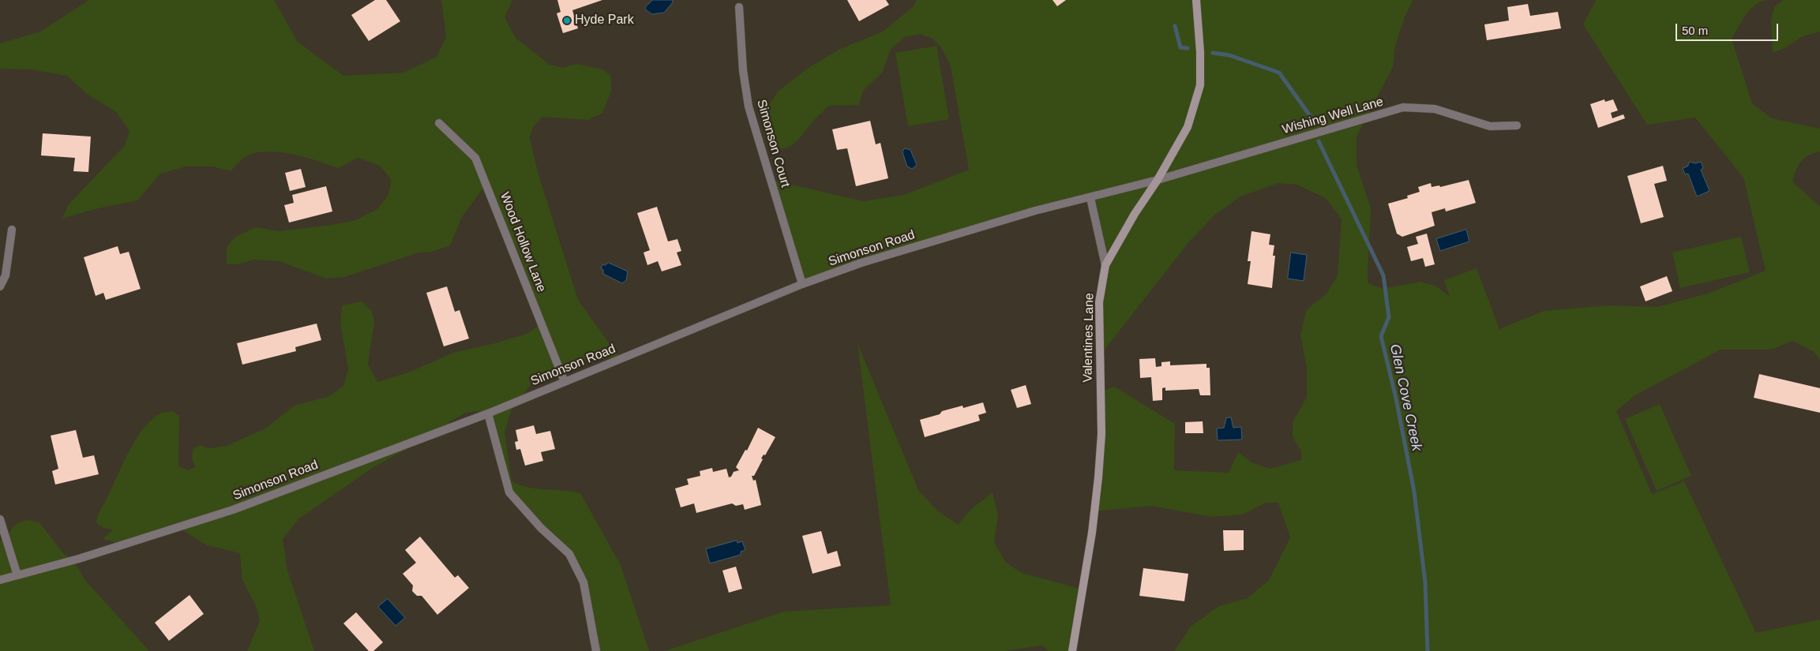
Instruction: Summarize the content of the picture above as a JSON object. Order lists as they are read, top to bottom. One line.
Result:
{"streets":{"street":["Wishing Well Lane","Simonson Court","Wood Hollow Lane","Simonson Road","Valentines Lane"]},"crossings":[["Wishing Well Lane","Simonson Road"],["Wishing Well Lane","Valentines Lane"],["Simonson Court","Simonson Road"],["Wood Hollow Lane","Simonson Road"],["Simonson Road","Valentines Lane"]],"water":["Glen Cove Creek"],"places":["Hyde Park"],"scale_bar":"50 m"}
